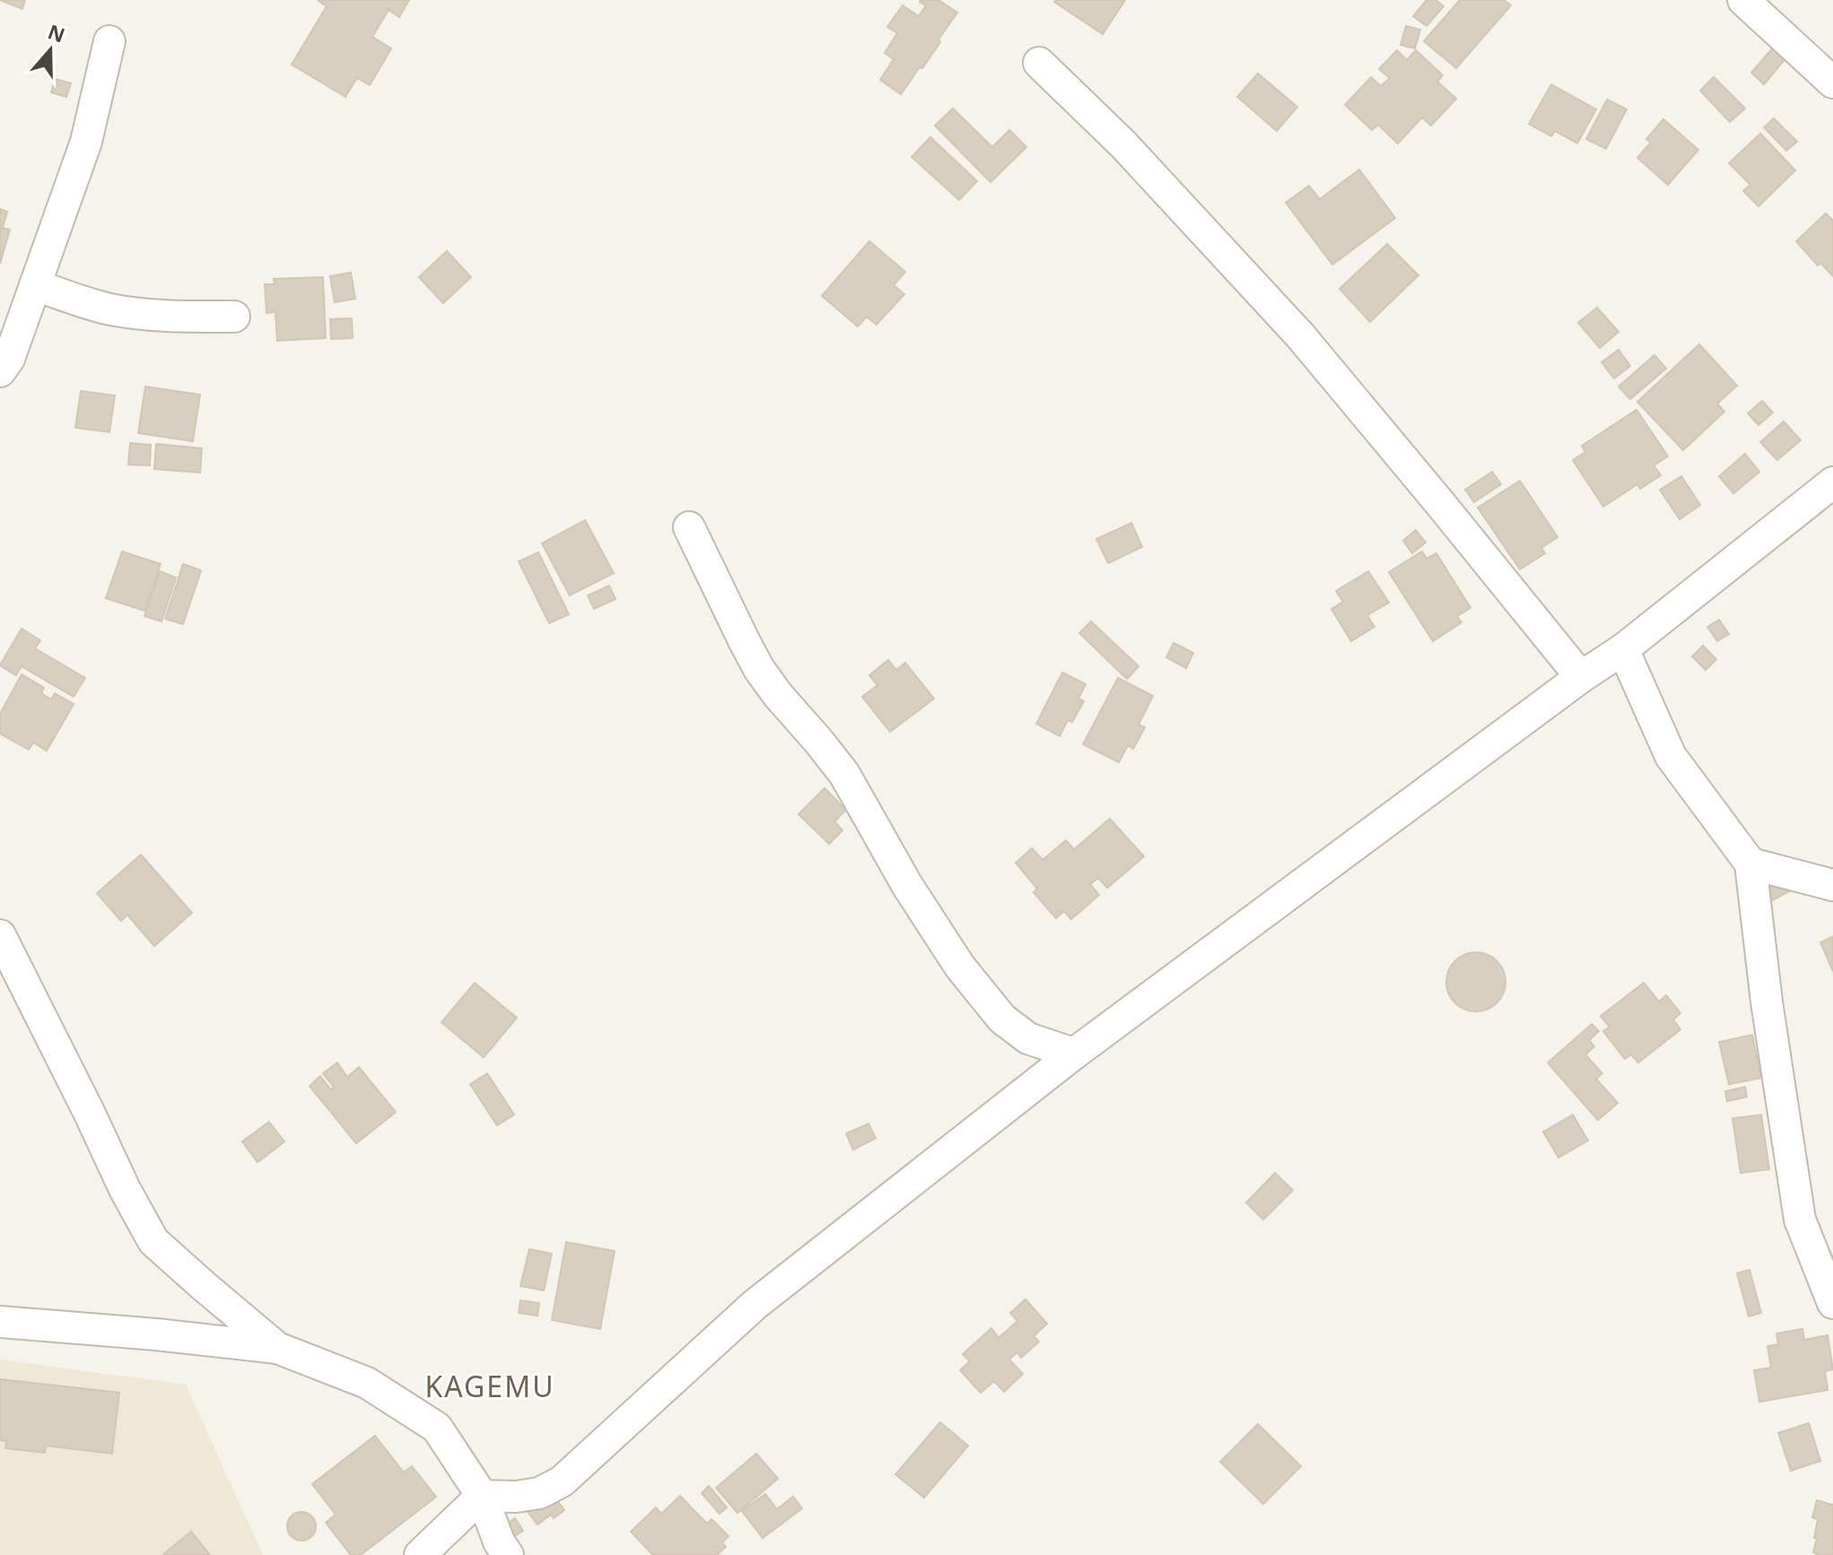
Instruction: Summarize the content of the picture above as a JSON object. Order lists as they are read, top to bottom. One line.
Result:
{"districts":["KAGEMU"],"north":"top"}
